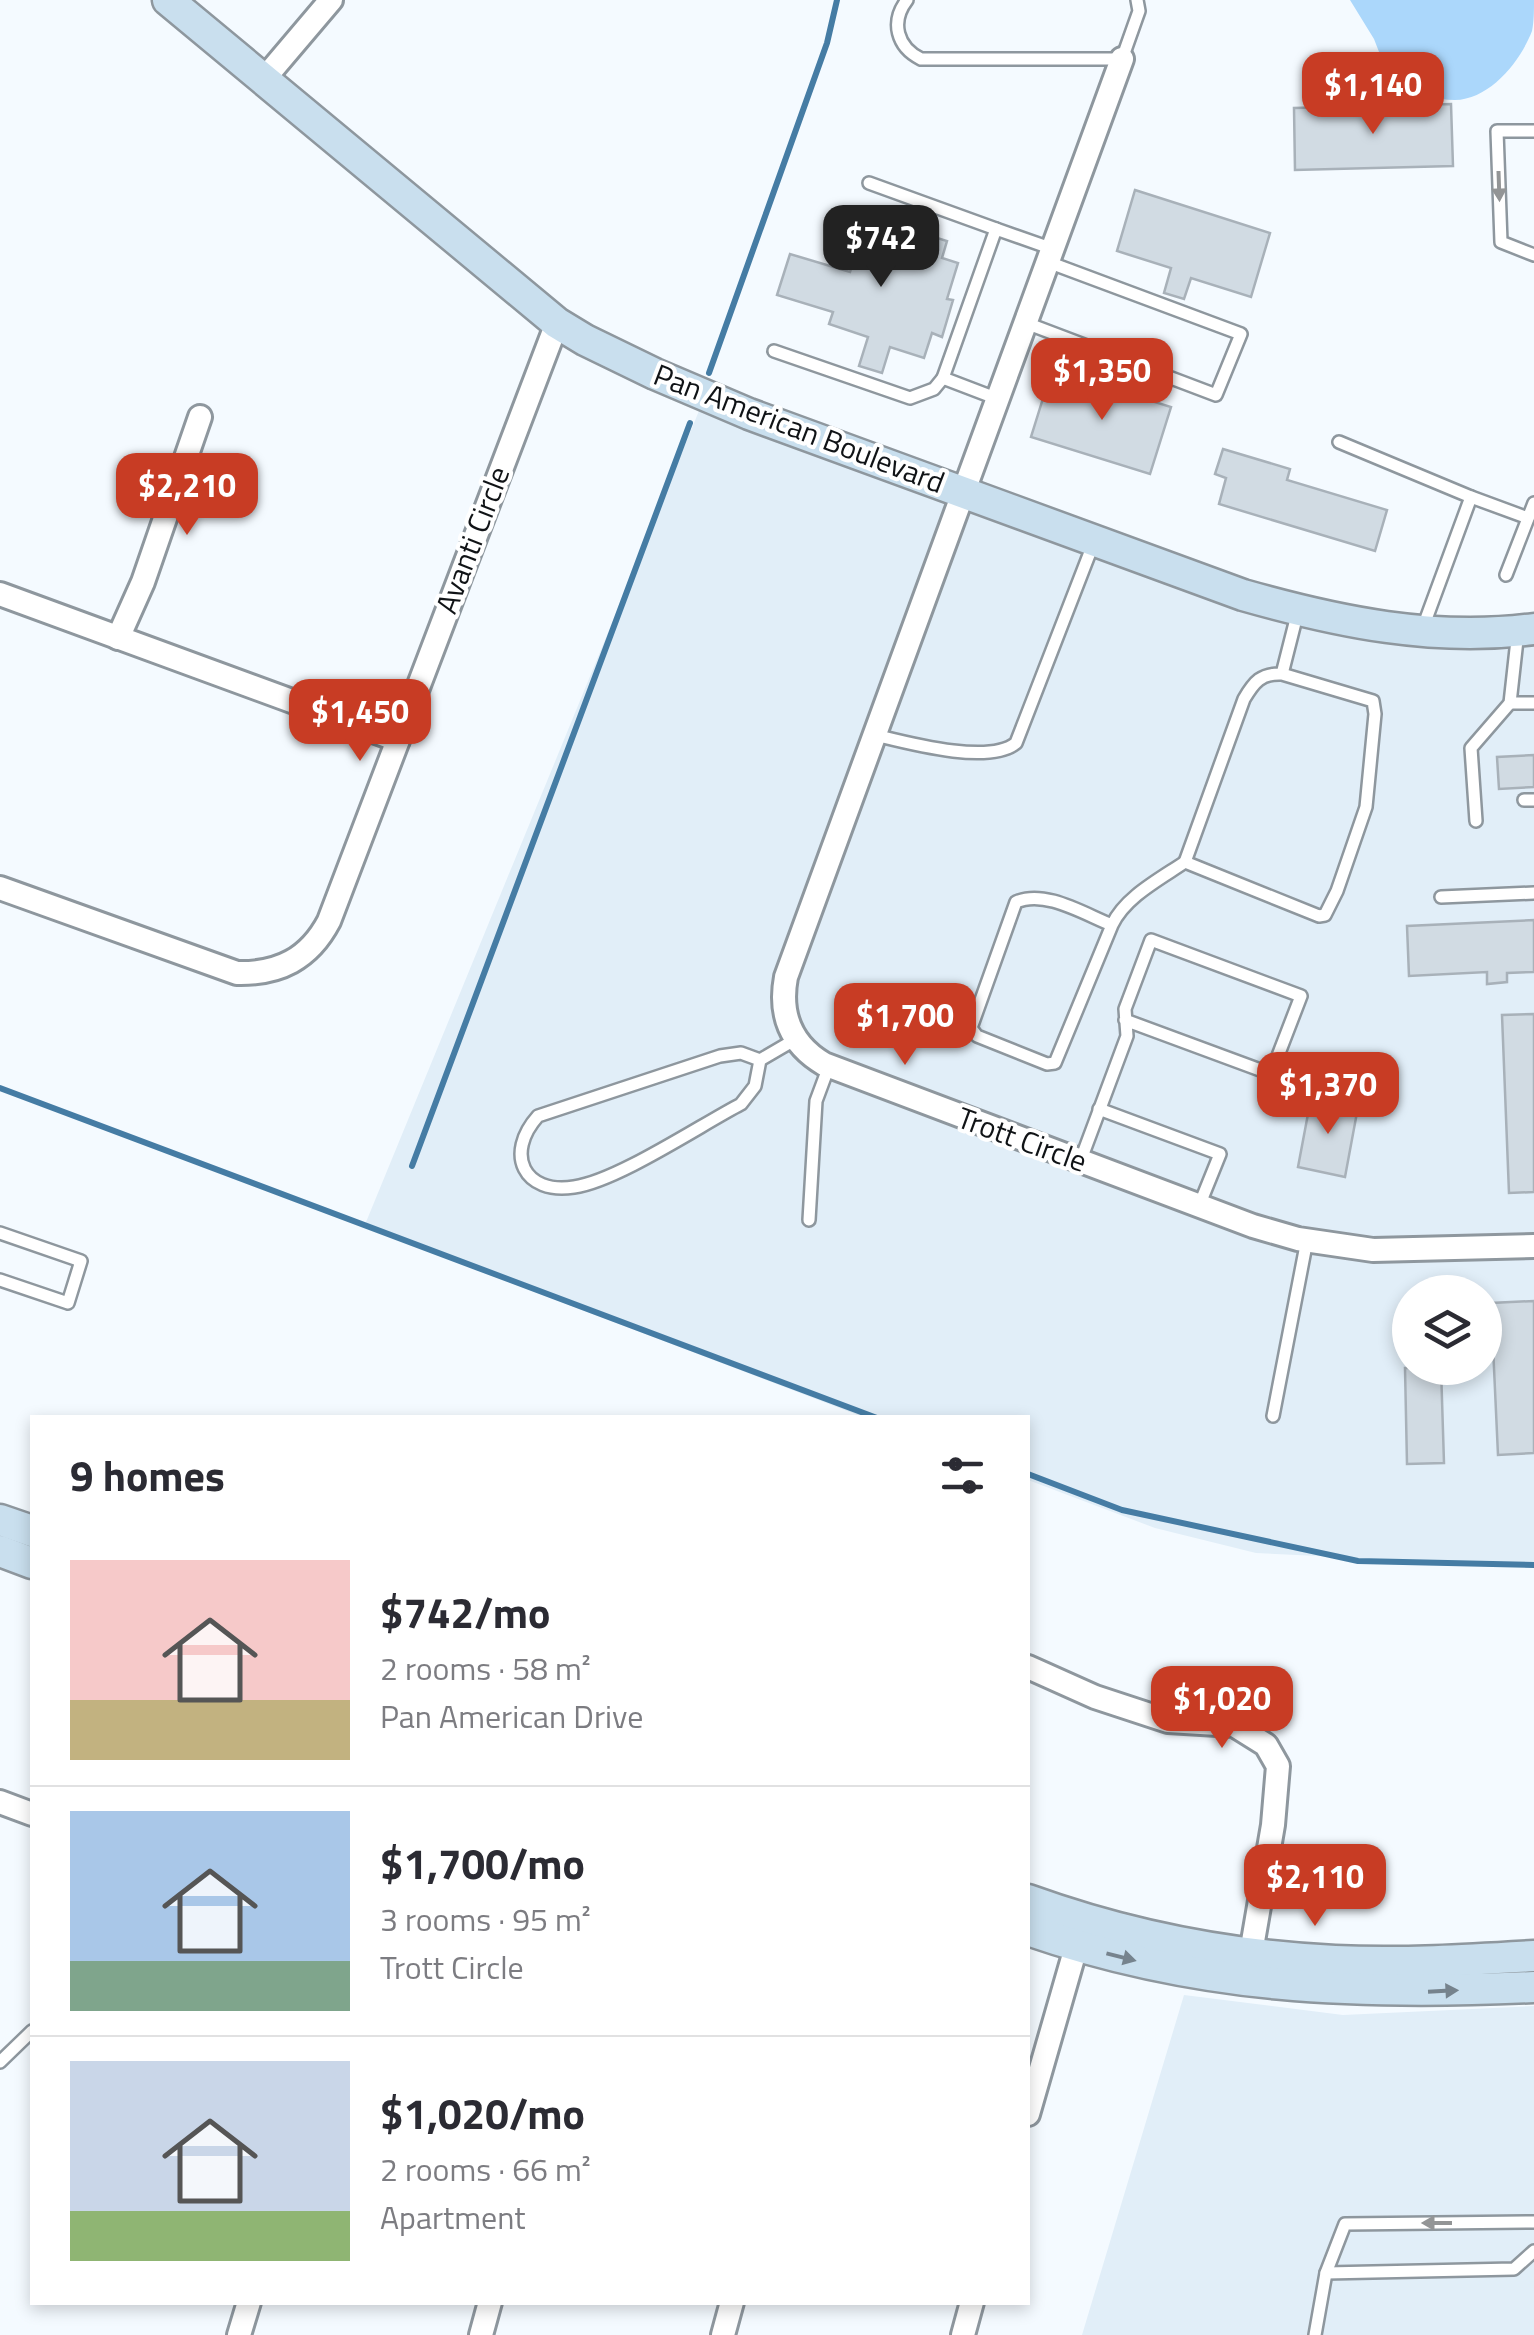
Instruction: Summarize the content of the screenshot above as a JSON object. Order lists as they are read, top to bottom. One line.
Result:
{"streets":{"street":["Pan American Boulevard","Avanti Circle","Trott Circle"]},"crossings":[["Pan American Boulevard","Avanti Circle"]],"page":{"price":["$1,140","$742","$1,350","$2,210","$1,450","$1,700","$1,370","$1,020","$2,110"],"heading":"9 homes","list":[{"name":"$742/mo","note":"2 rooms · 58 m² · Pan American Drive"},{"name":"$1,700/mo","note":"3 rooms · 95 m² · Trott Circle"},{"name":"$1,020/mo","note":"2 rooms · 66 m² · Apartment"}]}}
